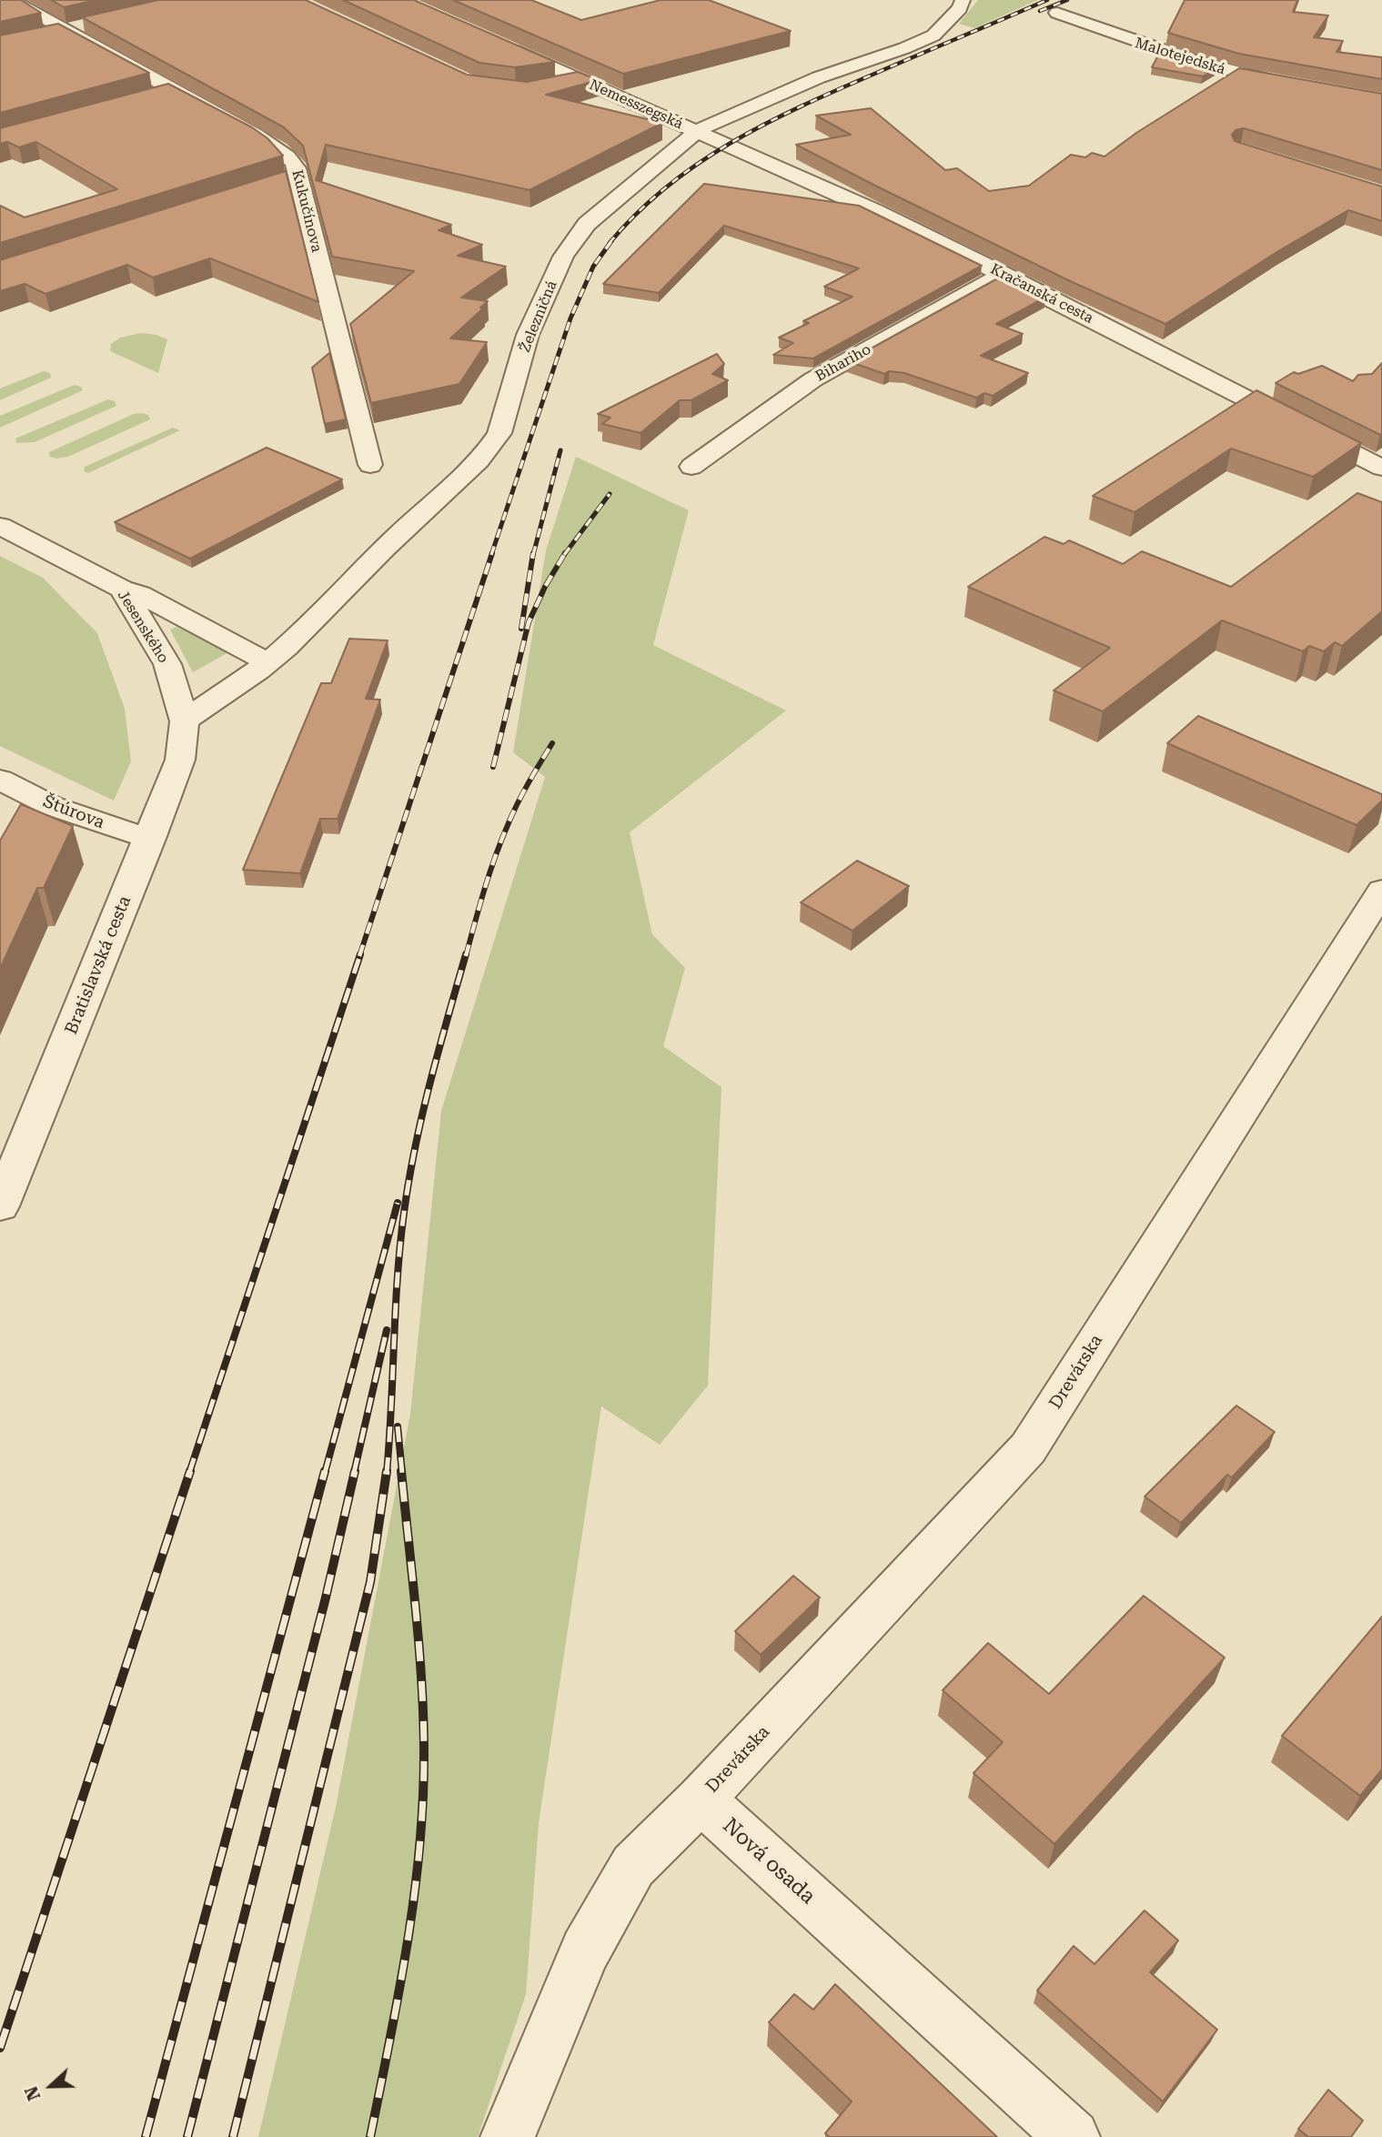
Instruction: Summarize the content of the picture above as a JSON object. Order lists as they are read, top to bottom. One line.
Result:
{"streets":{"street":["Malotejedská","Nemesszegská","Kukučínova","Kračanská cesta","Železničná","Bihariho","Jesenského","Štúrova","Bratislavská cesta","Drevárska","Nová osada"]},"crossings":[["Nemesszegská","Kračanská cesta"],["Nemesszegská","Železničná"],["Kračanská cesta","Železničná"],["Kračanská cesta","Bihariho"],["Železničná","Jesenského"],["Železničná","Bratislavská cesta"],["Jesenského","Bratislavská cesta"],["Štúrova","Bratislavská cesta"],["Drevárska","Nová osada"]],"north":"left"}
